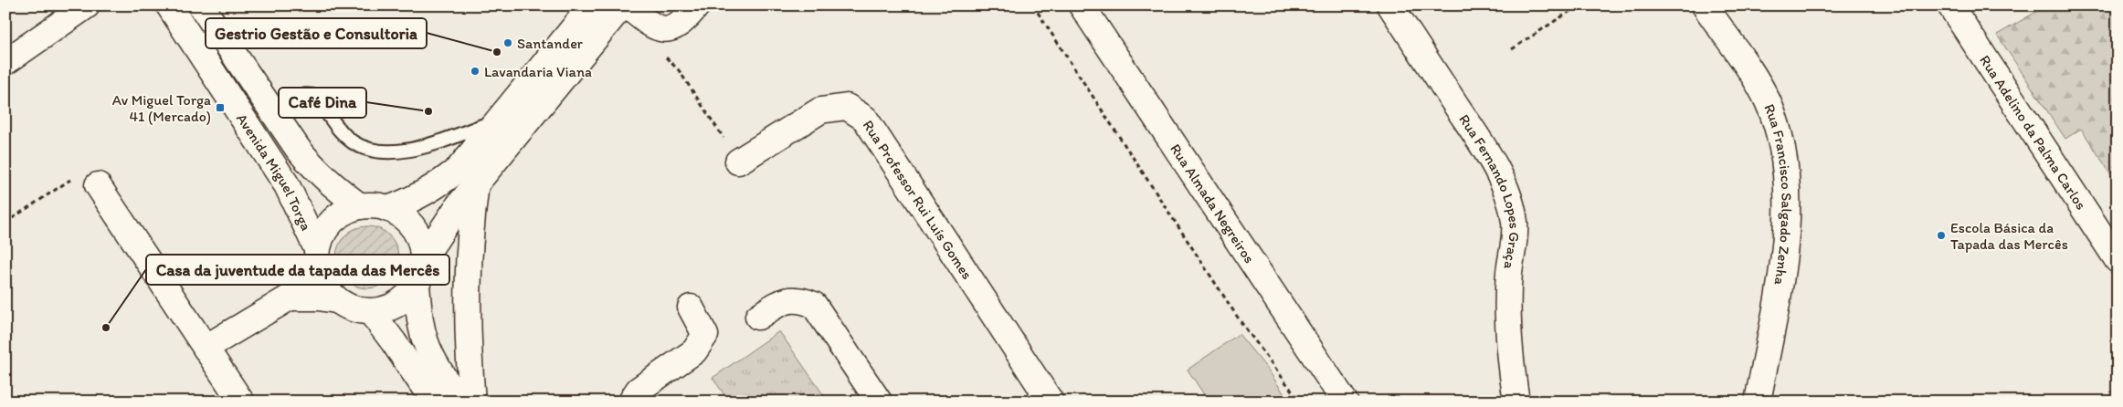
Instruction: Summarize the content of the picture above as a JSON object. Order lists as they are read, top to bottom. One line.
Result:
{"streets":{"street":["Rua Adelino da Palma Carlos","Avenida Miguel Torga","Rua Fernando Lopes Graça","Rua Francisco Salgado Zenha","Rua Professor Rui Luís Gomes","Rua Almada Negreiros"]},"places":{"other":["Santander","Gestrio Gestão e Consultoria","Lavandaria Viana","Café Dina","Escola Básica da Tapada das Mercês","Casa da juventude da tapada das Mercês"],"transit":["Av Miguel Torga 41 (Mercado)"]}}
